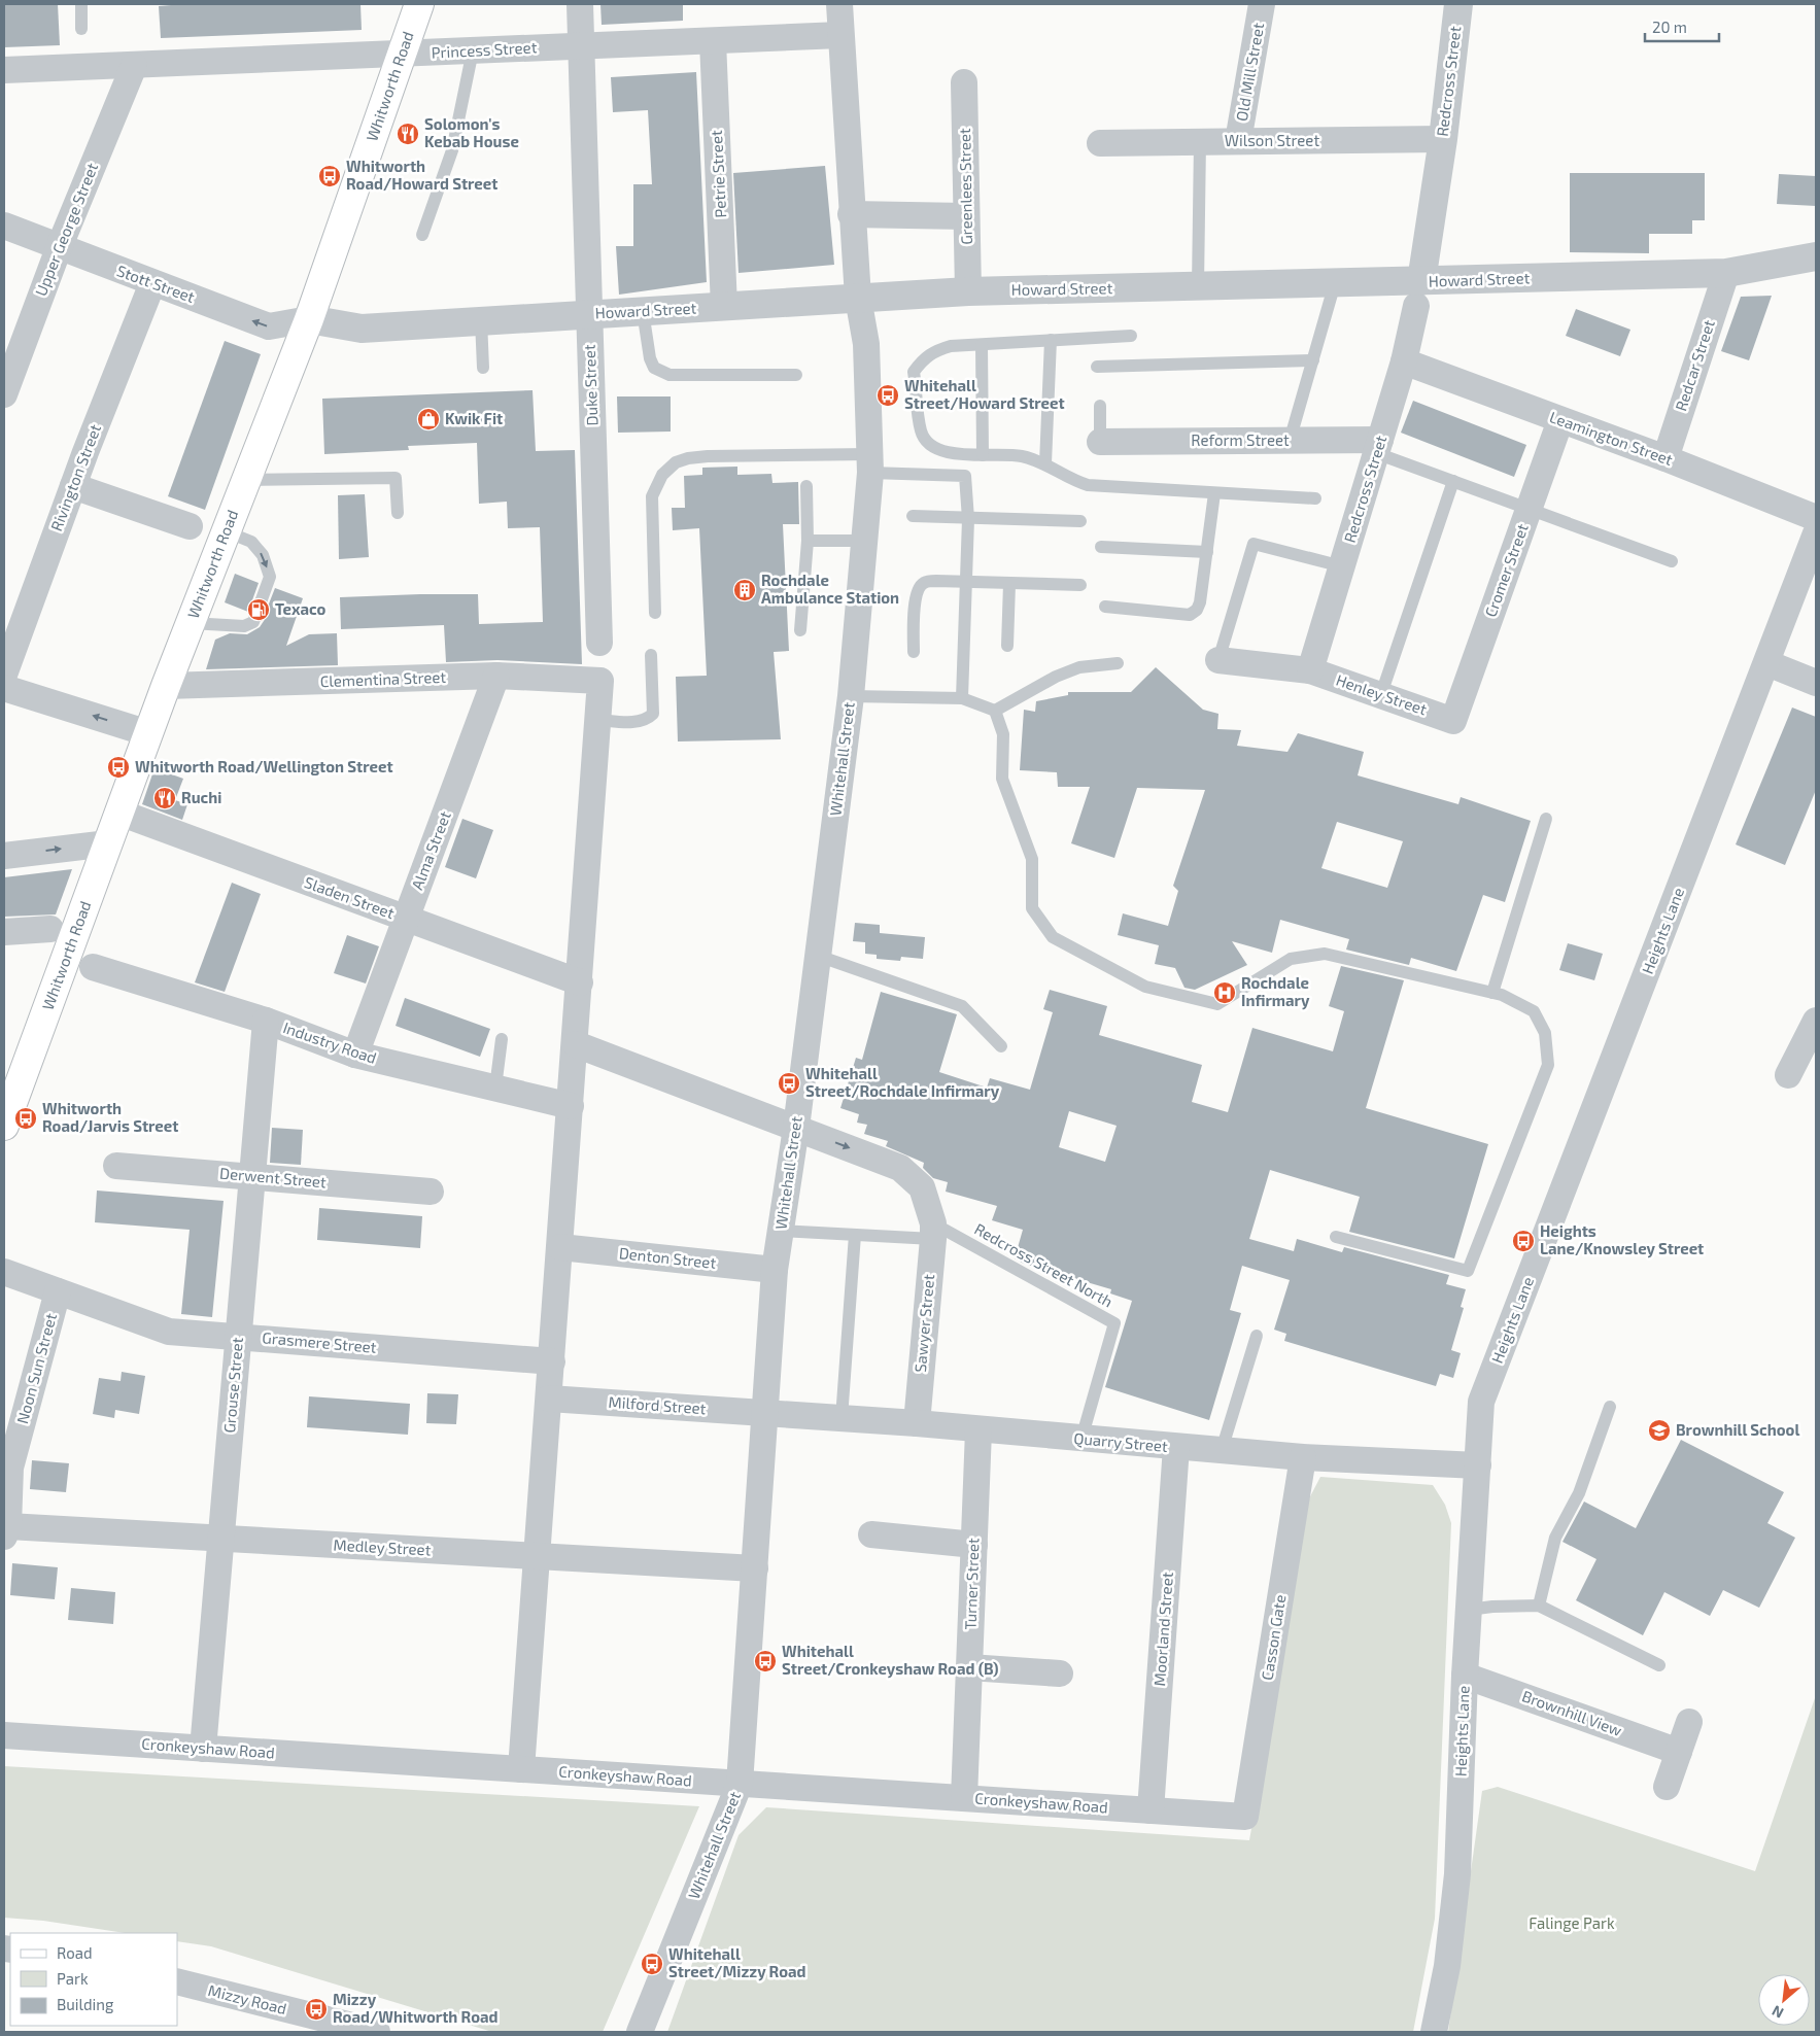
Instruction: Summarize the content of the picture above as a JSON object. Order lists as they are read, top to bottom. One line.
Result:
{"streets":{"main road":["Whitworth Road"],"street":["Princess Street","Old Mill Street","Redcross Street","Wilson Street","Petrie Street","Greenlees Street","Upper George Street","Howard Street","Stott Street","Redcar Street","Duke Street","Leamington Street","Reform Street","Rivington Street","Cromer Street","Clementina Street","Henley Street","Whitehall Street","Alma Street","Sladen Street","Heights Lane","Industry Road","Derwent Street","Denton Street","Sawyer Street","Grasmere Street","Noon Sun Street","Grouse Street","Milford Street","Quarry Street","Medley Street","Turner Street","Moorland Street","Casson Gate","Brownhill View","Cronkeyshaw Road","Mizzy Road"],"lane":["Redcross Street North"]},"crossings":[["Princess Street","Whitworth Road"],["Princess Street","Petrie Street"],["Princess Street","Upper George Street"],["Princess Street","Duke Street"],["Princess Street","Whitehall Street"],["Old Mill Street","Wilson Street"],["Redcross Street","Wilson Street"],["Redcross Street","Howard Street"],["Redcross Street","Leamington Street"],["Redcross Street","Reform Street"],["Redcross Street","Henley Street"],["Whitworth Road","Howard Street"],["Whitworth Road","Stott Street"],["Whitworth Road","Clementina Street"],["Whitworth Road","Sladen Street"],["Petrie Street","Howard Street"],["Greenlees Street","Howard Street"],["Upper George Street","Stott Street"],["Howard Street","Stott Street"],["Howard Street","Redcar Street"],["Howard Street","Duke Street"],["Howard Street","Whitehall Street"],["Stott Street","Rivington Street"],["Redcar Street","Leamington Street"],["Leamington Street","Cromer Street"],["Cromer Street","Henley Street"],["Clementina Street","Alma Street"],["Whitehall Street","Denton Street"],["Whitehall Street","Milford Street"],["Whitehall Street","Quarry Street"],["Whitehall Street","Medley Street"],["Whitehall Street","Cronkeyshaw Road"],["Alma Street","Sladen Street"],["Alma Street","Industry Road"],["Heights Lane","Quarry Street"],["Heights Lane","Brownhill View"],["Industry Road","Grouse Street"],["Derwent Street","Grouse Street"],["Redcross Street North","Sawyer Street"],["Redcross Street North","Quarry Street"],["Sawyer Street","Quarry Street"],["Grasmere Street","Noon Sun Street"],["Grasmere Street","Grouse Street"],["Noon Sun Street","Medley Street"],["Grouse Street","Medley Street"],["Grouse Street","Cronkeyshaw Road"],["Milford Street","Quarry Street"],["Quarry Street","Turner Street"],["Quarry Street","Moorland Street"],["Quarry Street","Casson Gate"],["Turner Street","Cronkeyshaw Road"],["Moorland Street","Cronkeyshaw Road"],["Casson Gate","Cronkeyshaw Road"]],"parks":["Falinge Park"],"places":{"restaurant":["Solomon's Kebab House","Ruchi"],"bus stop":["Whitworth Road/Howard Street","Whitehall Street/Howard Street","Whitworth Road/Wellington Street","Whitehall Street/Rochdale Infirmary","Whitworth Road/Jarvis Street","Heights Lane/Knowsley Street","Whitehall Street/Cronkeyshaw Road (B)","Whitehall Street/Mizzy Road","Mizzy Road/Whitworth Road"],"shop":["Kwik Fit"],"building":["Rochdale Ambulance Station"],"fuel station":["Texaco"],"hospital":["Rochdale Infirmary"],"school or university":["Brownhill School"]},"legend":["Road","Park","Building"],"scale_bar":"20 m","north":"bottom left"}
